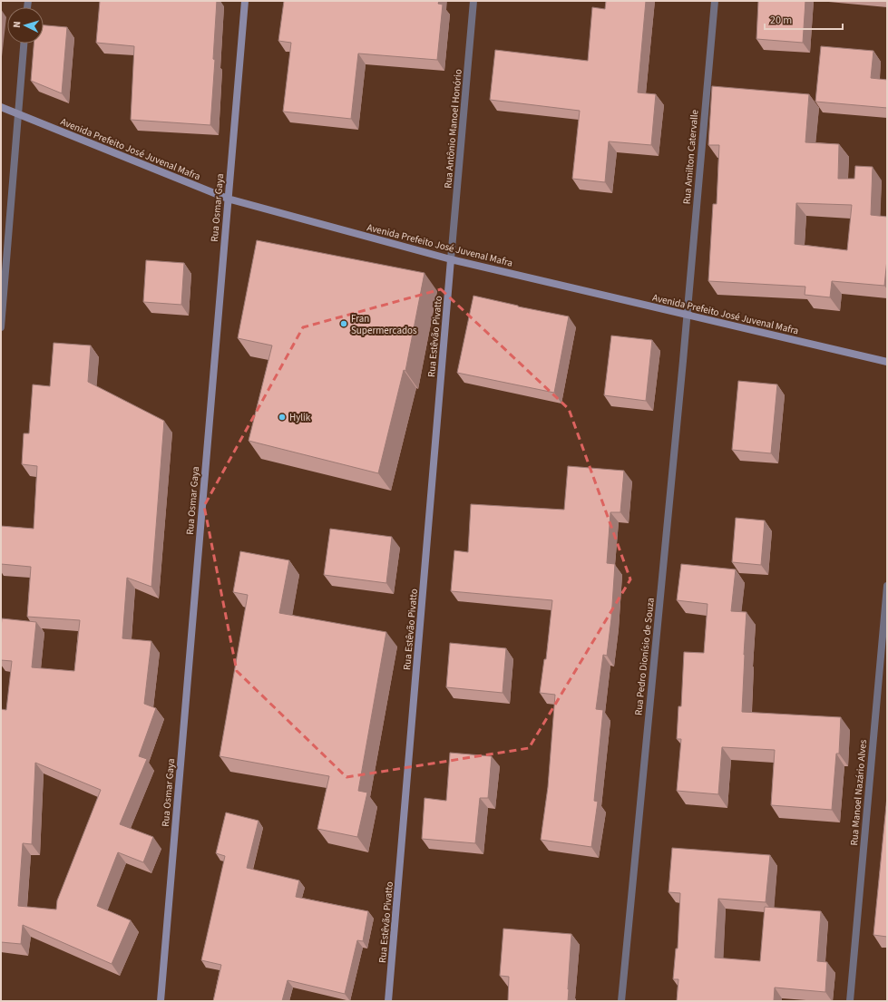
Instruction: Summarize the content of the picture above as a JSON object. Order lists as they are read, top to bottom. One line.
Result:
{"streets":{"main road":["Avenida Prefeito José Juvenal Mafra","Rua Osmar Gaya","Rua Estêvão Pivatto"],"street":["Rua Antônio Manoel Honório","Rua Amilton Catervalle","Rua Pedro Dionísio de Souza","Rua Manoel Nazário Alves"]},"crossings":[["Rua Antônio Manoel Honório","Avenida Prefeito José Juvenal Mafra"],["Rua Antônio Manoel Honório","Rua Estêvão Pivatto"],["Avenida Prefeito José Juvenal Mafra","Rua Amilton Catervalle"],["Avenida Prefeito José Juvenal Mafra","Rua Osmar Gaya"],["Avenida Prefeito José Juvenal Mafra","Rua Estêvão Pivatto"],["Avenida Prefeito José Juvenal Mafra","Rua Pedro Dionísio de Souza"],["Rua Amilton Catervalle","Rua Pedro Dionísio de Souza"]],"places":["Fran Supermercados","Hylik"],"scale_bar":"20 m","north":"left"}
